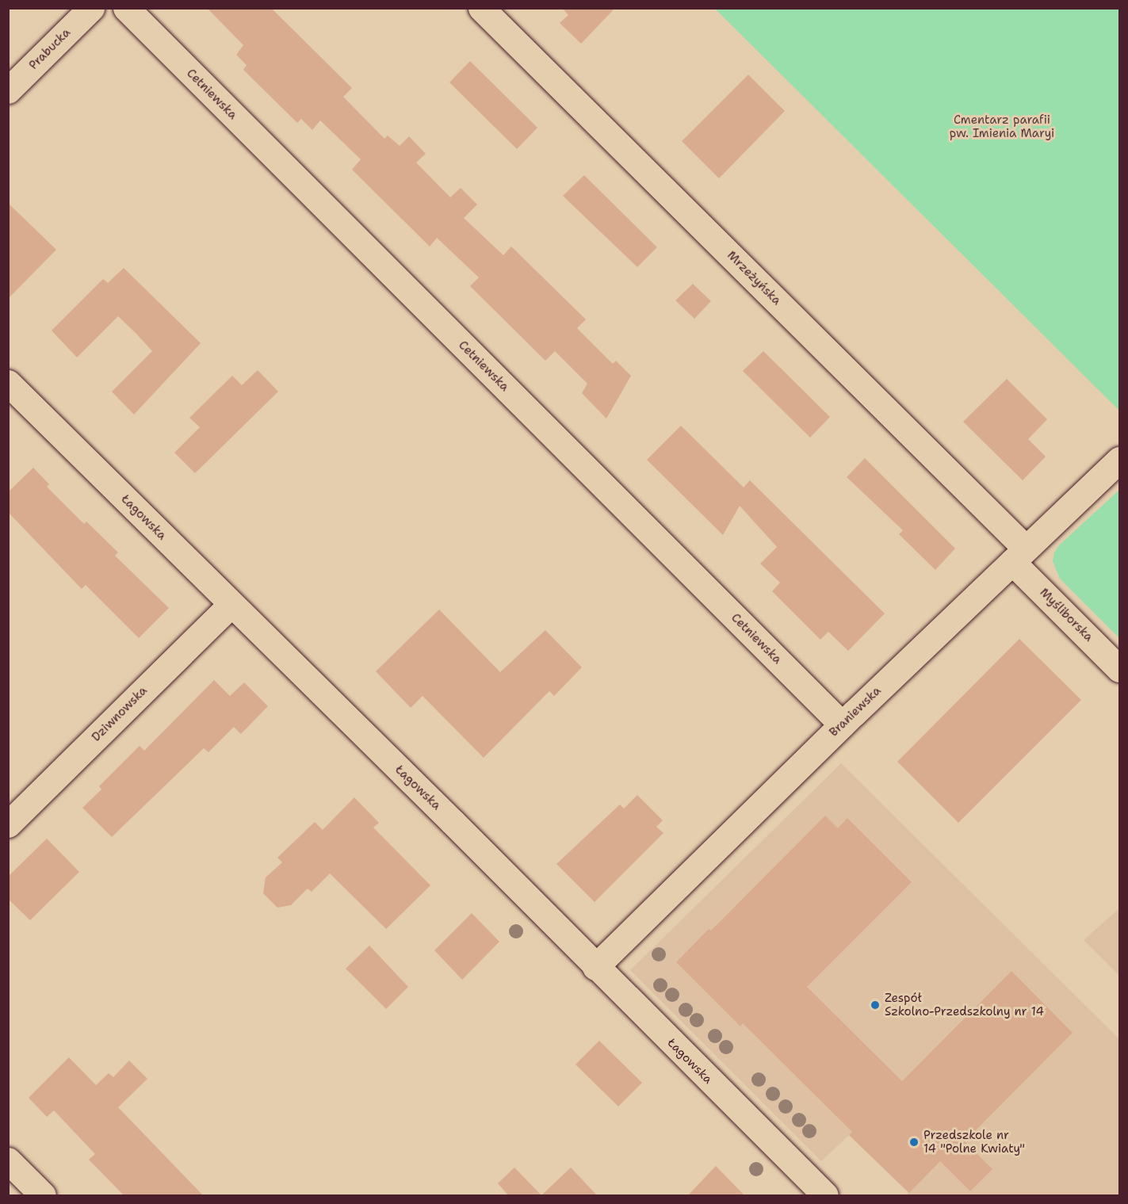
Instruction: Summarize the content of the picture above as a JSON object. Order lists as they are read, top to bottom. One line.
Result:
{"streets":{"street":["Prabucka","Cetniewska","Mrzeżyńska","Łagowska","Myśliborska","Braniewska","Dziwnowska"]},"crossings":[["Cetniewska","Braniewska"],["Mrzeżyńska","Myśliborska"],["Mrzeżyńska","Braniewska"],["Łagowska","Braniewska"],["Łagowska","Dziwnowska"],["Myśliborska","Braniewska"]],"parks":["Cmentarz parafii pw. Imienia Maryi"],"places":["Zespół Szkolno-Przedszkolny nr 14","Przedszkole nr 14 \"Polne Kwiaty\""]}
